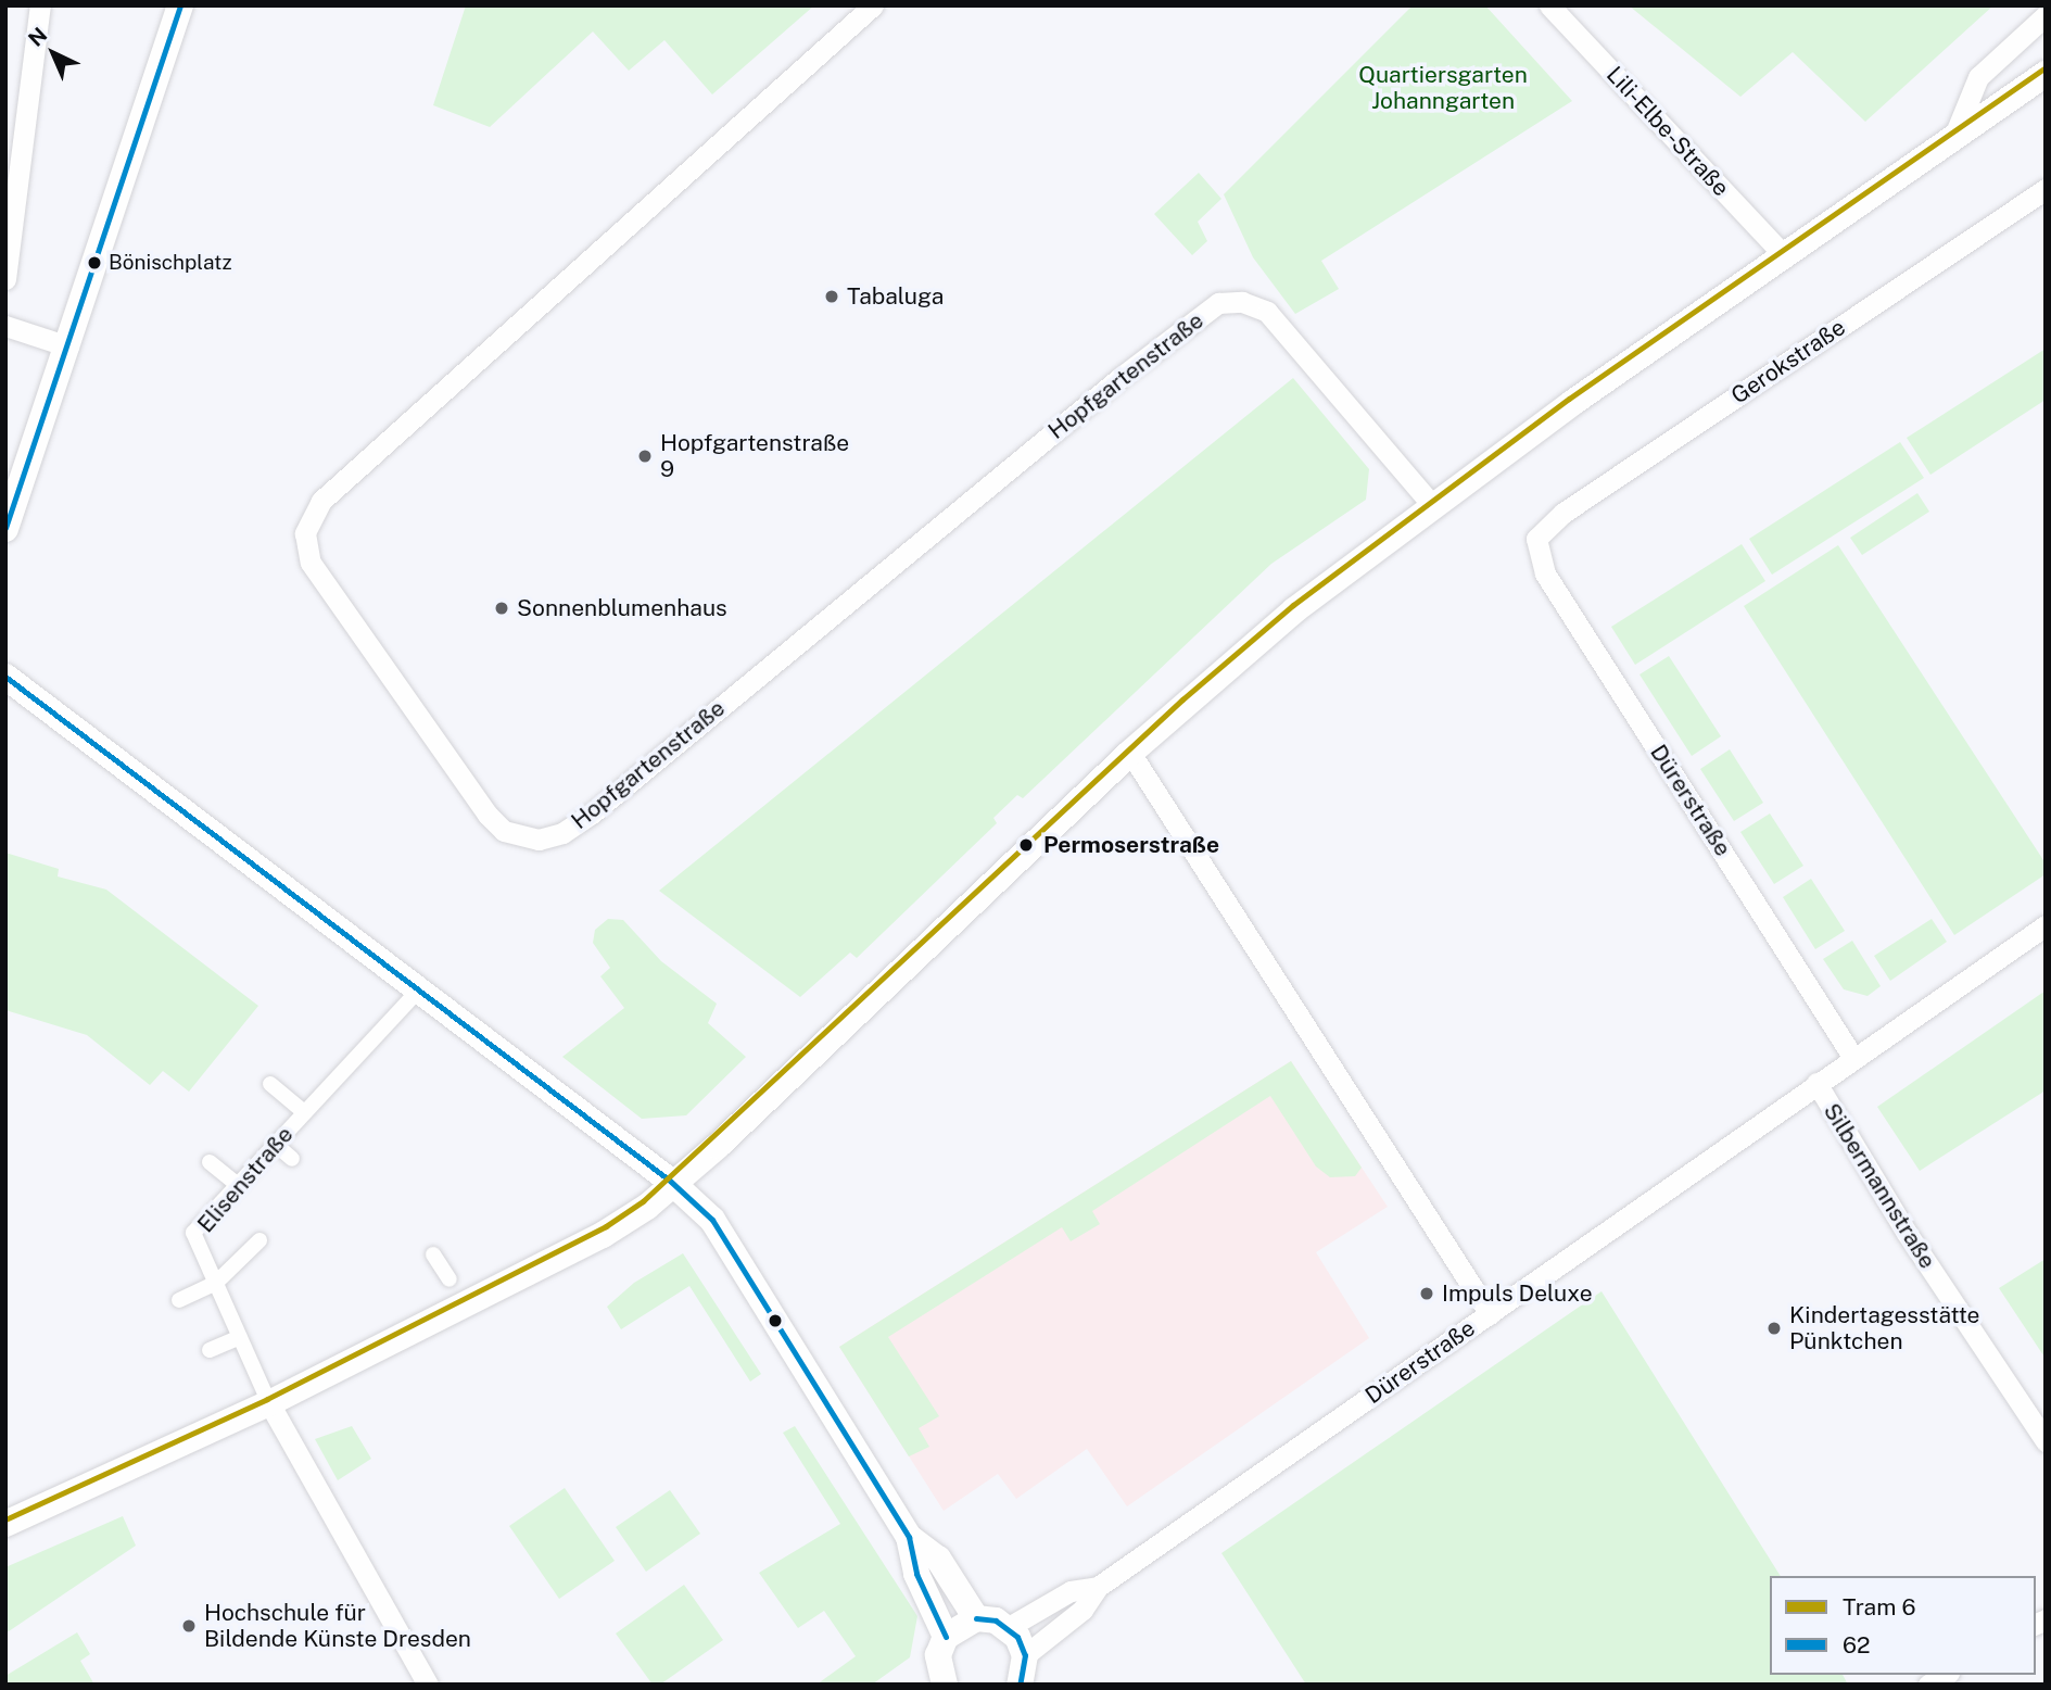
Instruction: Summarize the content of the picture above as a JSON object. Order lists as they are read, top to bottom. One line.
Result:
{"streets":{"street":["Lili-Elbe-Straße","Gerokstraße","Hopfgartenstraße","Dürerstraße","Elisenstraße","Silbermannstraße"]},"crossings":[["Gerokstraße","Dürerstraße"],["Dürerstraße","Silbermannstraße"]],"parks":["Quartiersgarten Johanngarten"],"places":["Bönischplatz","Tabaluga","Hopfgartenstraße 9","Sonnenblumenhaus","Permoserstraße","Impuls Deluxe","Kindertagesstätte Pünktchen","Hochschule für Bildende Künste Dresden"],"lines":["transit line 62","tram line 6"],"legend":["Tram 6","62"],"north":"top left"}
